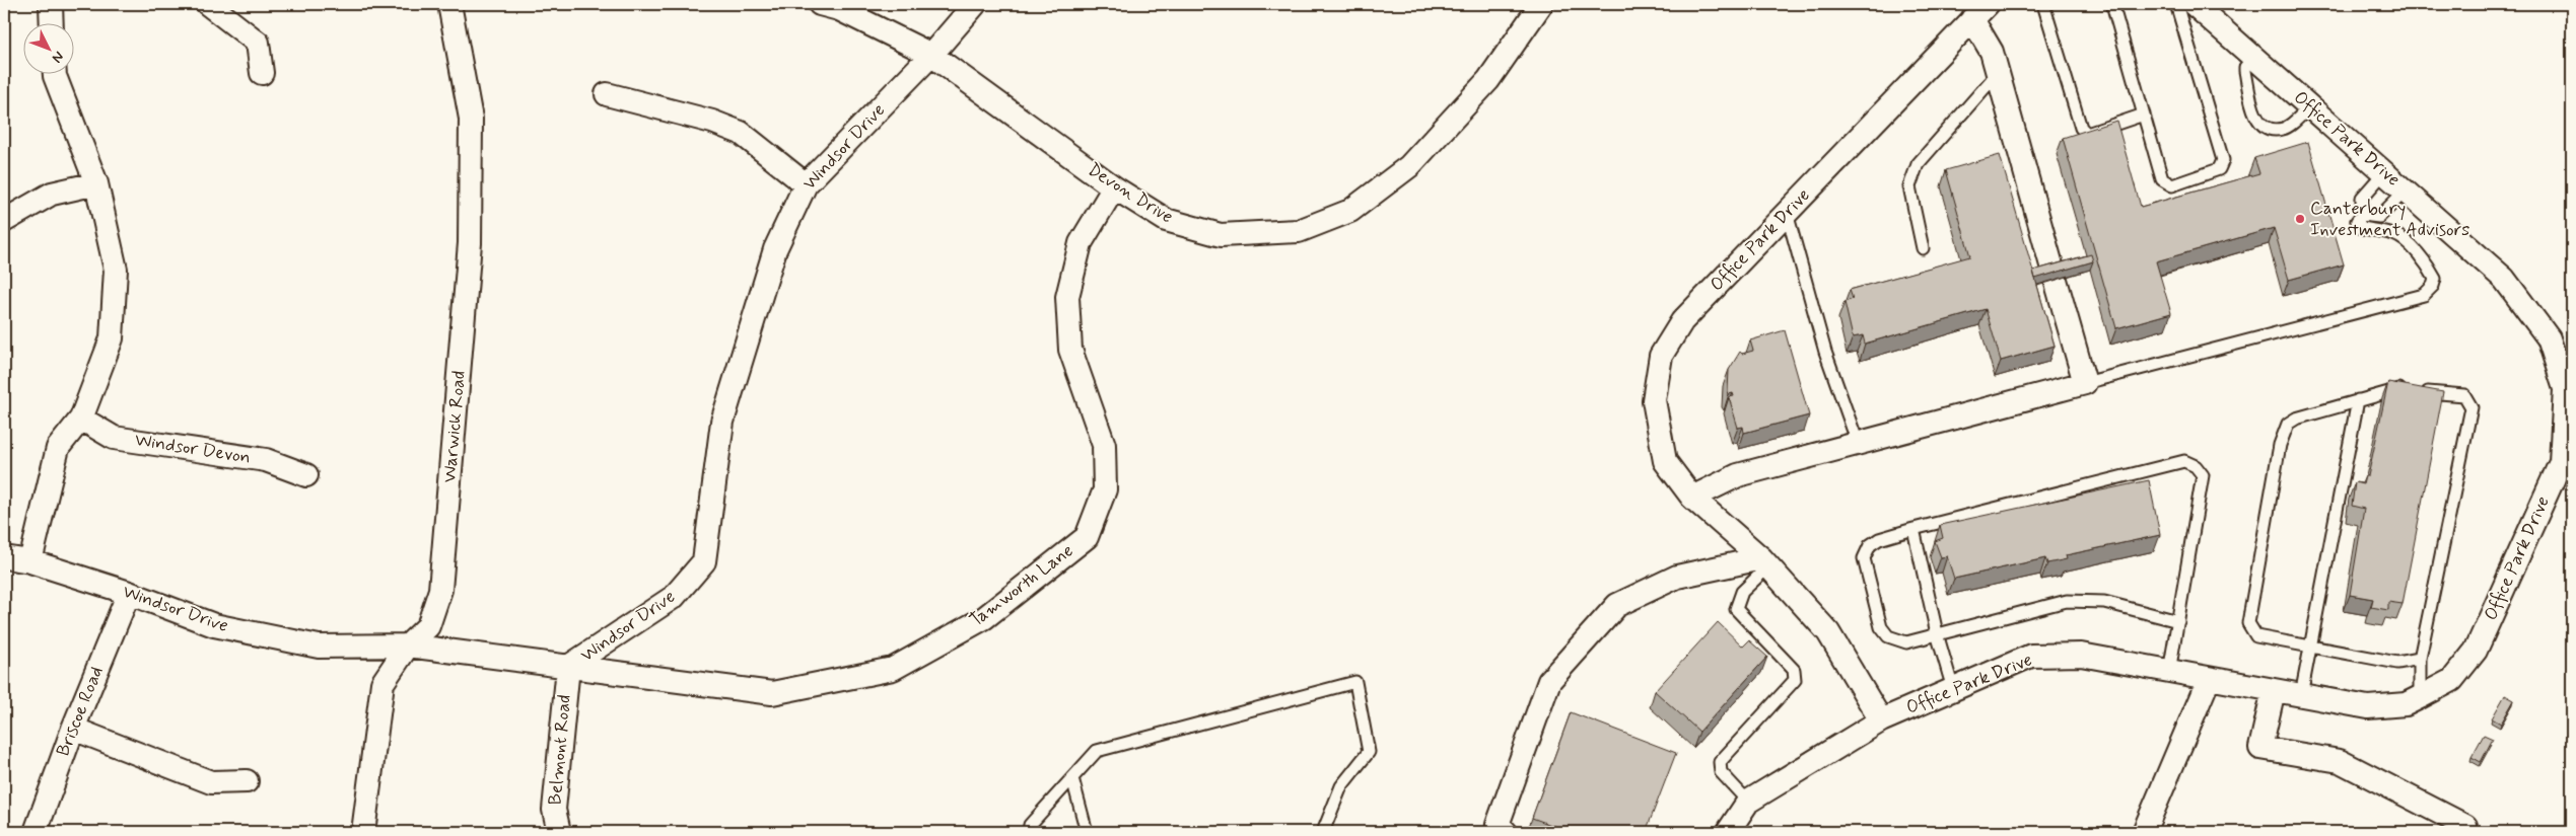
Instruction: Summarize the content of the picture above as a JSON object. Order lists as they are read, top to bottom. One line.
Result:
{"streets":{"street":["Office Park Drive","Windsor Drive","Devon Drive","Warwick Road","Windsor Devon","Tamworth Lane","Briscoe Road","Belmont Road"]},"crossings":[["Windsor Drive","Devon Drive"],["Windsor Drive","Warwick Road"],["Windsor Drive","Tamworth Lane"],["Windsor Drive","Briscoe Road"],["Windsor Drive","Belmont Road"],["Devon Drive","Tamworth Lane"],["Tamworth Lane","Belmont Road"]],"places":["Canterbury Investment Advisors"],"north":"bottom right"}
